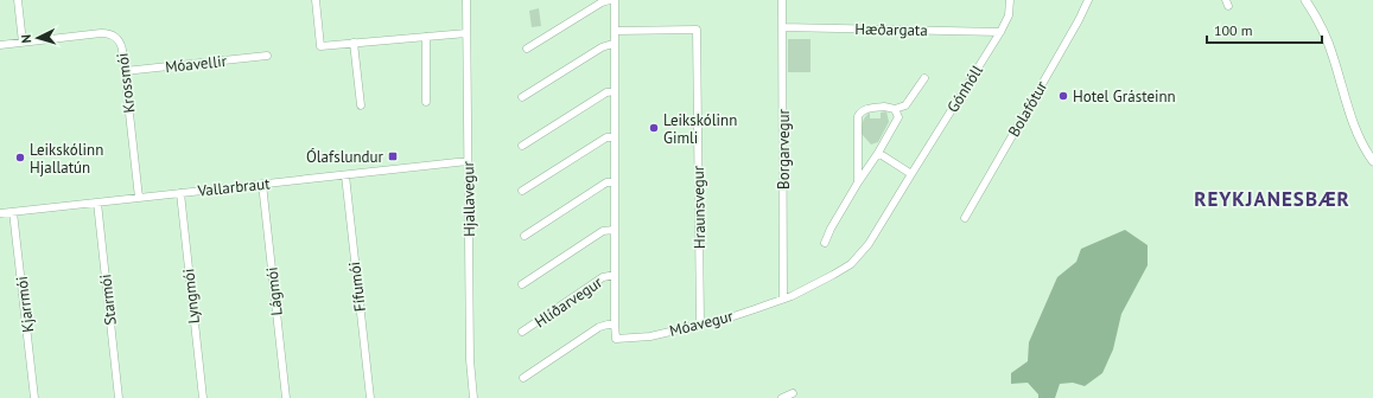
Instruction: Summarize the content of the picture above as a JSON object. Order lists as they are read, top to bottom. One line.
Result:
{"streets":{"street":["Hæðargata","Móavellir","Krossmói","Gónhóll","Bolafótur","Borgarvegur","Vallarbraut","Hjallavegur","Hraunsvegur","Fífumói","Lágmói","Lyngmói","Starmói","Hlíðarvegur","Kjarrmói","Móavegur"]},"crossings":[["Hæðargata","Gónhóll"],["Hæðargata","Borgarvegur"],["Móavellir","Krossmói"],["Krossmói","Vallarbraut"],["Gónhóll","Borgarvegur"],["Gónhóll","Móavegur"],["Borgarvegur","Móavegur"],["Vallarbraut","Hjallavegur"],["Vallarbraut","Fífumói"],["Vallarbraut","Lágmói"],["Vallarbraut","Lyngmói"],["Vallarbraut","Starmói"],["Vallarbraut","Kjarrmói"],["Hraunsvegur","Hlíðarvegur"],["Hraunsvegur","Móavegur"],["Hlíðarvegur","Móavegur"]],"districts":["REYKJANESBÆR"],"places":{"other":["Hotel Grásteinn","Leikskólinn Gimli","Leikskólinn Hjallatún"],"transit":["Ólafslundur"]},"scale_bar":"100 m","north":"left"}
